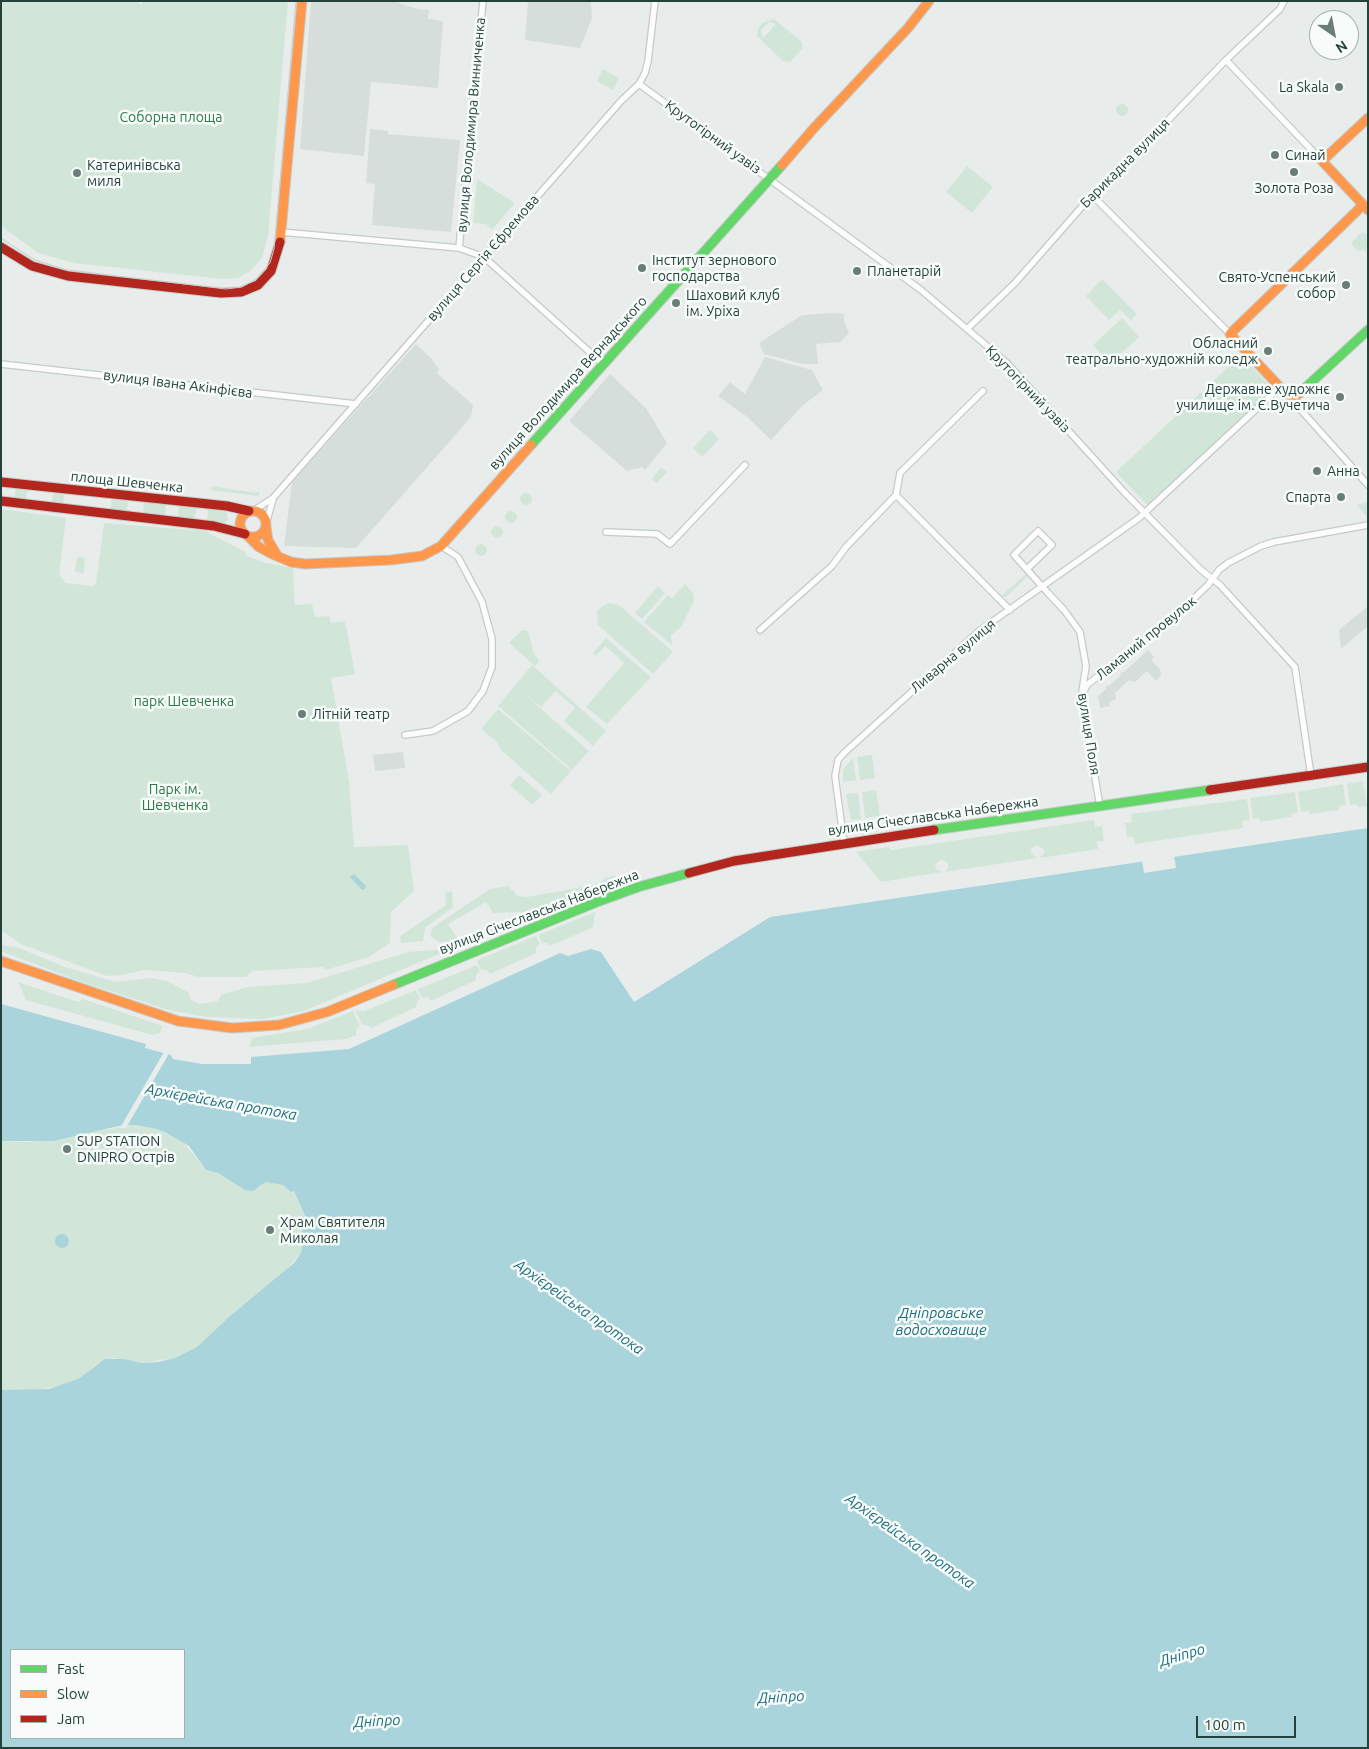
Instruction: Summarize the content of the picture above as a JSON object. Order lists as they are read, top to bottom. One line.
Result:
{"streets":{"main road":["вулиця Володимира Вернадського","площа Шевченка","вулиця Січеславська Набережна"],"street":["вулиця Володимира Винниченка","Крутогірний узвіз","Барикадна вулиця","вулиця Сергія Єфремова","вулиця Івана Акінфієва","Ламаний провулок","Ливарна вулиця","вулиця Поля"]},"crossings":[["Крутогірний узвіз","Барикадна вулиця"],["Крутогірний узвіз","вулиця Сергія Єфремова"],["Крутогірний узвіз","вулиця Володимира Вернадського"],["Крутогірний узвіз","Ламаний провулок"],["Крутогірний узвіз","Ливарна вулиця"],["Крутогірний узвіз","вулиця Січеславська Набережна"],["вулиця Сергія Єфремова","вулиця Володимира Вернадського"],["вулиця Сергія Єфремова","вулиця Івана Акінфієва"],["вулиця Сергія Єфремова","площа Шевченка"],["вулиця Володимира Вернадського","площа Шевченка"],["Ламаний провулок","вулиця Поля"],["Ливарна вулиця","вулиця Поля"],["Ливарна вулиця","вулиця Січеславська Набережна"],["вулиця Поля","вулиця Січеславська Набережна"]],"water":["Архієрейська протока","Дніпровське водосховище","Дніпро"],"parks":["Соборна площа","парк Шевченка","Парк iм. Шевченка"],"places":["La Skala","Синай","Золота Роза","Катеринівська миля","Інститут зернового господарства","Планетарій","Свято-Успенський собор","Шаховий клуб ім. Уріха","Обласний театрально-художній коледж","Державне художнє училище ім. Є.Вучетича","Анна","Спарта","Літній театр","SUP STATION DNIPRO Острів","Храм Святителя Миколая"],"legend":["Fast","Slow","Jam"],"scale_bar":"100 m","north":"bottom right"}
